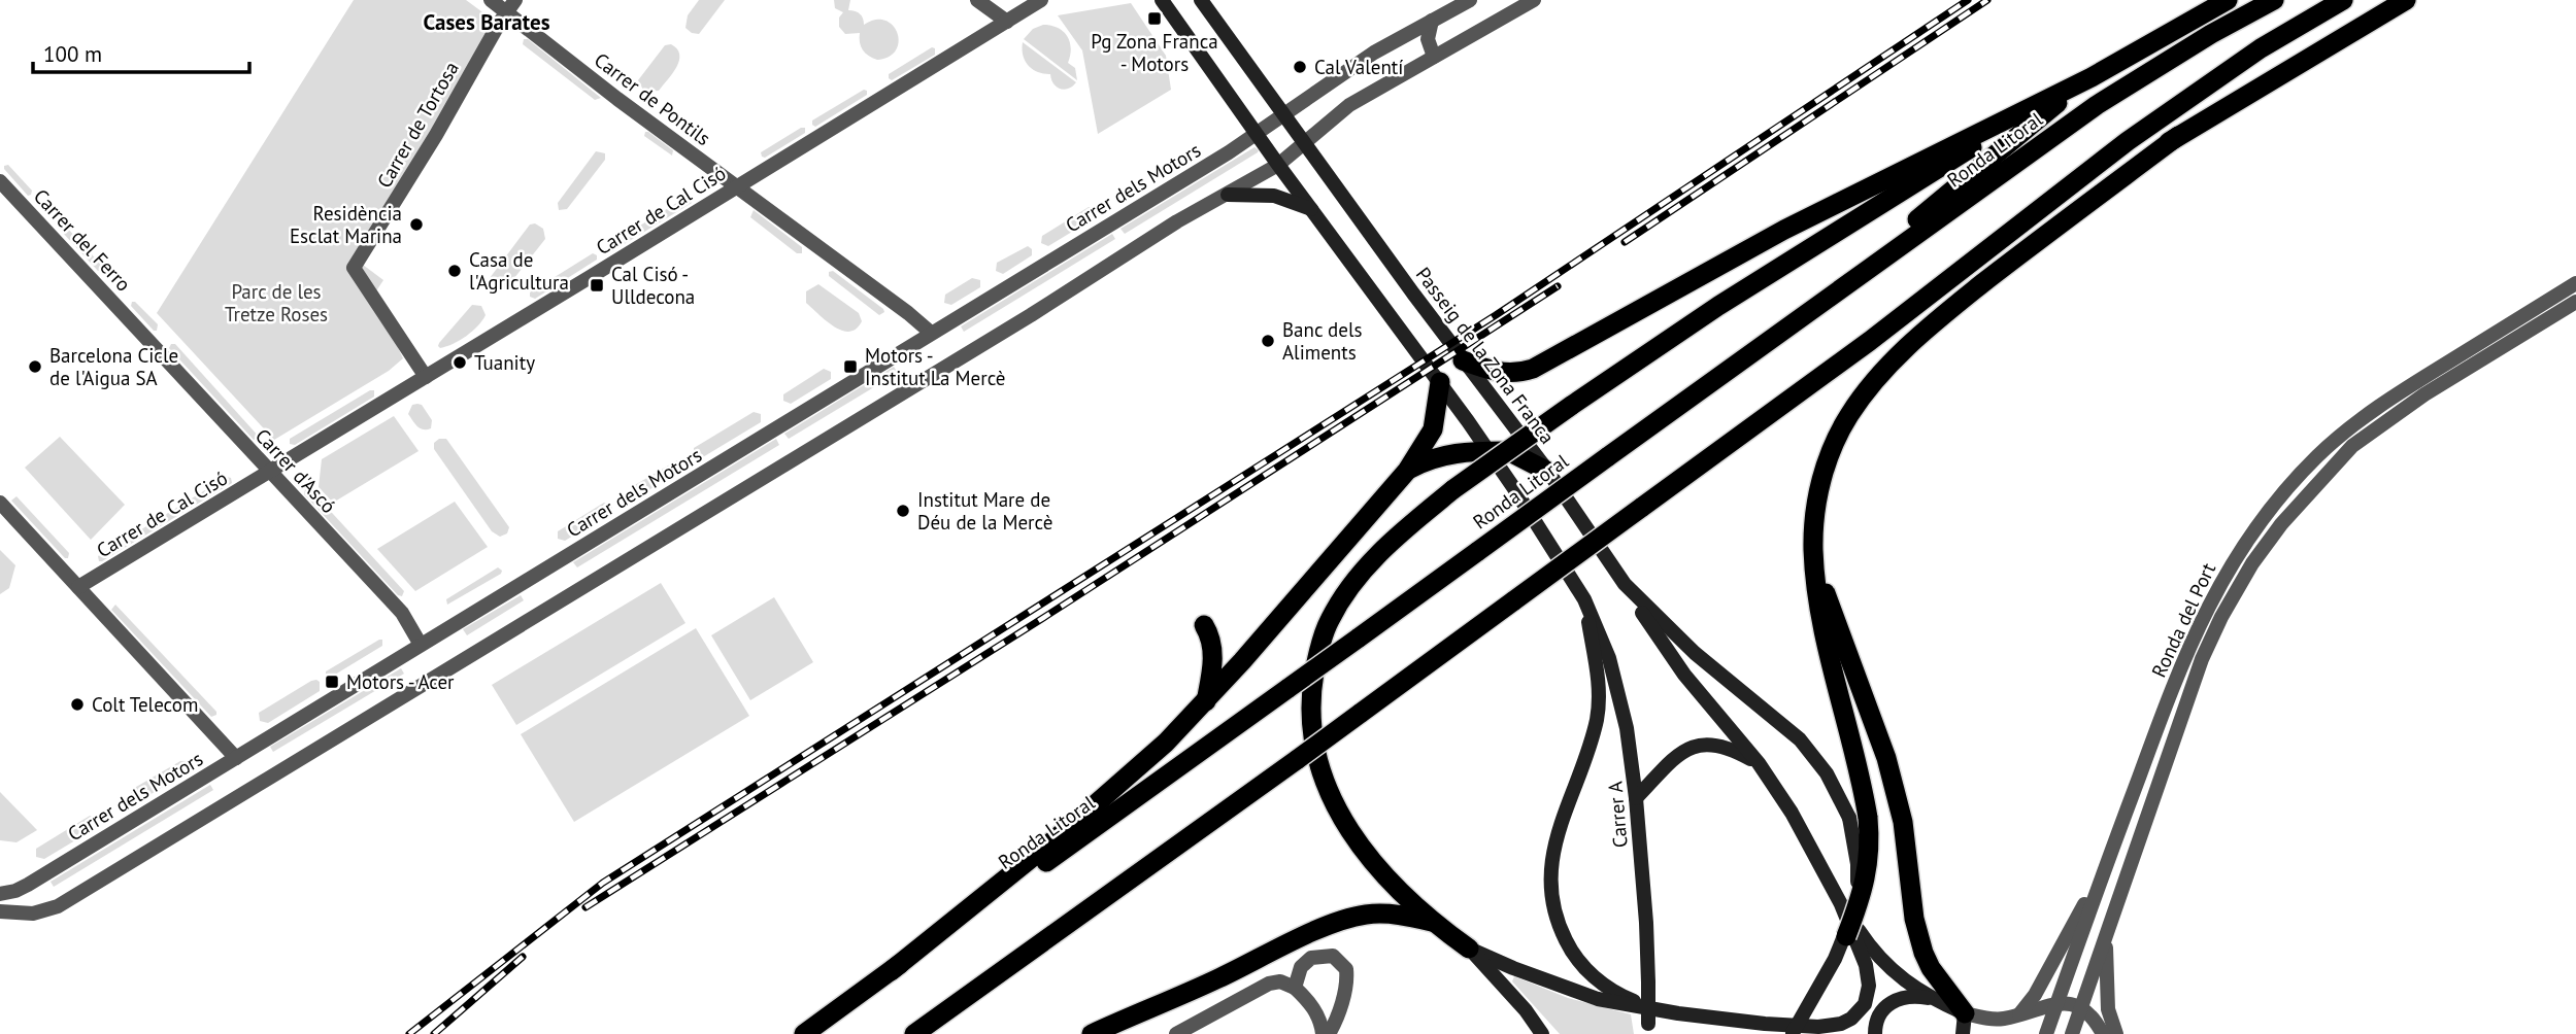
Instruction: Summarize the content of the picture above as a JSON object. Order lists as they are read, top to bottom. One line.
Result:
{"streets":{"highway":["Ronda Litoral"],"main road":["Passeig de la Zona Franca","Carrer A"],"street":["Carrer de Pontils","Carrer de Tortosa","Carrer dels Motors","Carrer de Cal Cisó","Carrer del Ferro","Carrer d'Ascó","Ronda del Port"]},"crossings":[["Carrer de Pontils","Carrer de Tortosa"],["Carrer de Pontils","Carrer dels Motors"],["Carrer de Pontils","Carrer de Cal Cisó"],["Carrer de Tortosa","Carrer de Cal Cisó"],["Carrer dels Motors","Passeig de la Zona Franca"],["Carrer dels Motors","Carrer d'Ascó"],["Carrer de Cal Cisó","Carrer d'Ascó"],["Carrer del Ferro","Carrer d'Ascó"]],"districts":["Cases Barates"],"parks":["Parc de les Tretze Roses"],"places":{"transit":["Pg Zona Franca - Motors","Cal Cisó - Ulldecona","Motors - Institut La Mercè","Motors - Acer"],"other":["Cal Valentí","Residència Esclat Marina","Casa de l'Agricultura","Banc dels Aliments","Tuanity","Barcelona Cicle de l'Aigua SA","Institut Mare de Déu de la Mercè","Colt Telecom"]},"scale_bar":"100 m"}
